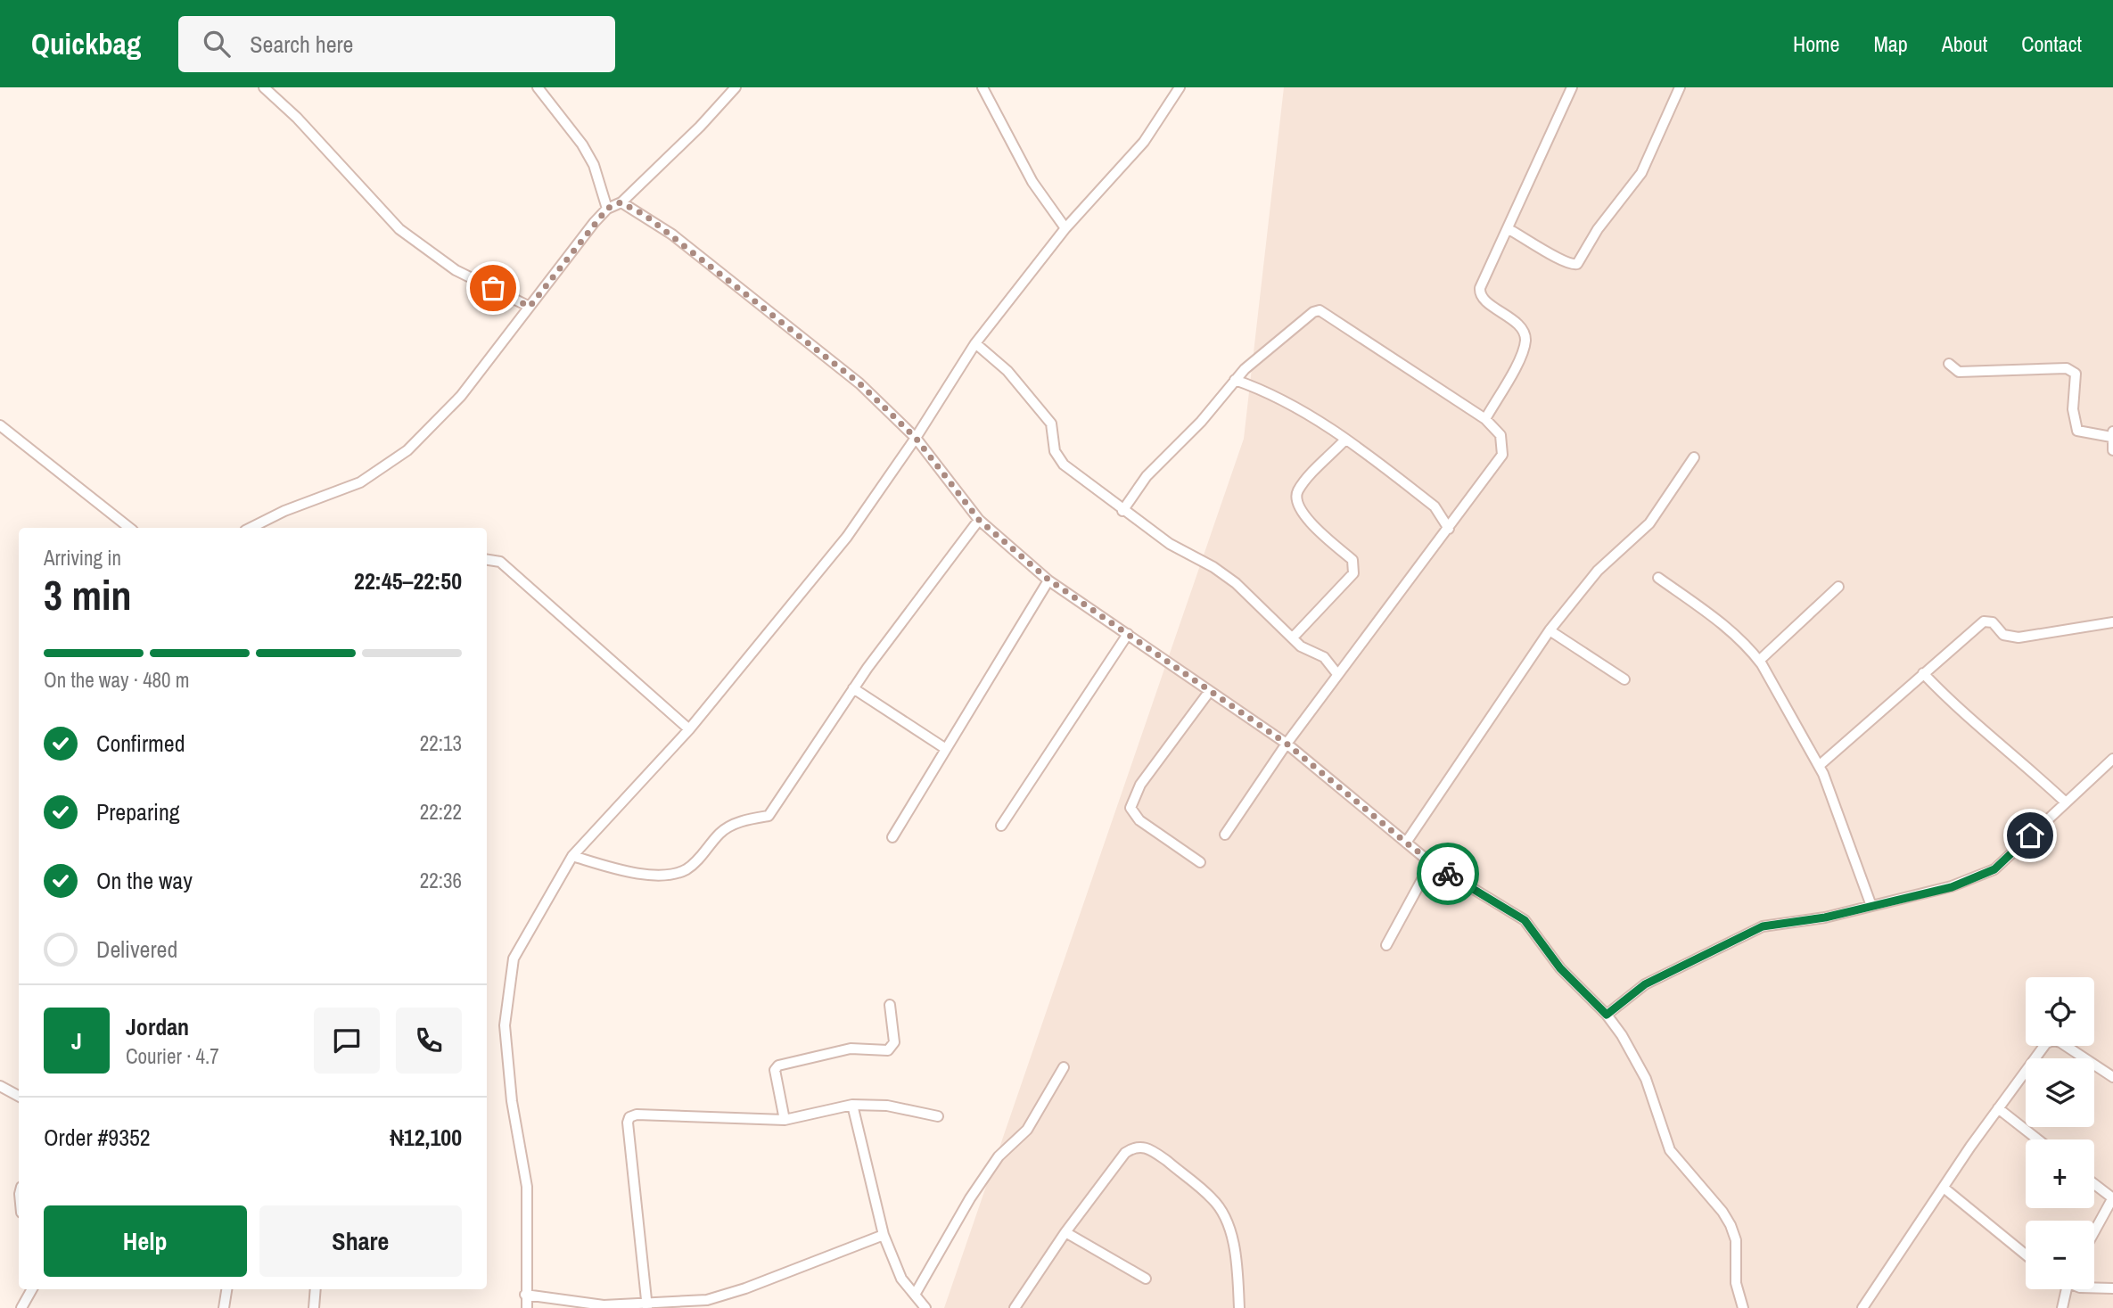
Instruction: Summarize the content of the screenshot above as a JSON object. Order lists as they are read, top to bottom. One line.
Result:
{"page":{"header":"Quickbag","search":"Search here","nav":["Home","Map","About","Contact"],"heading":["3 min","Arriving in","22:45–22:50"],"panel":["Jordan","Courier · 4.7","Order #9352","₦12,100"],"bar":"On the way · 480 m","list":[["Confirmed","22:13"],["Preparing","22:22"],["On the way","22:36"],"Delivered"],"map_buttons":["+","−"],"round":"J","buttons":["Help","Share"]}}
